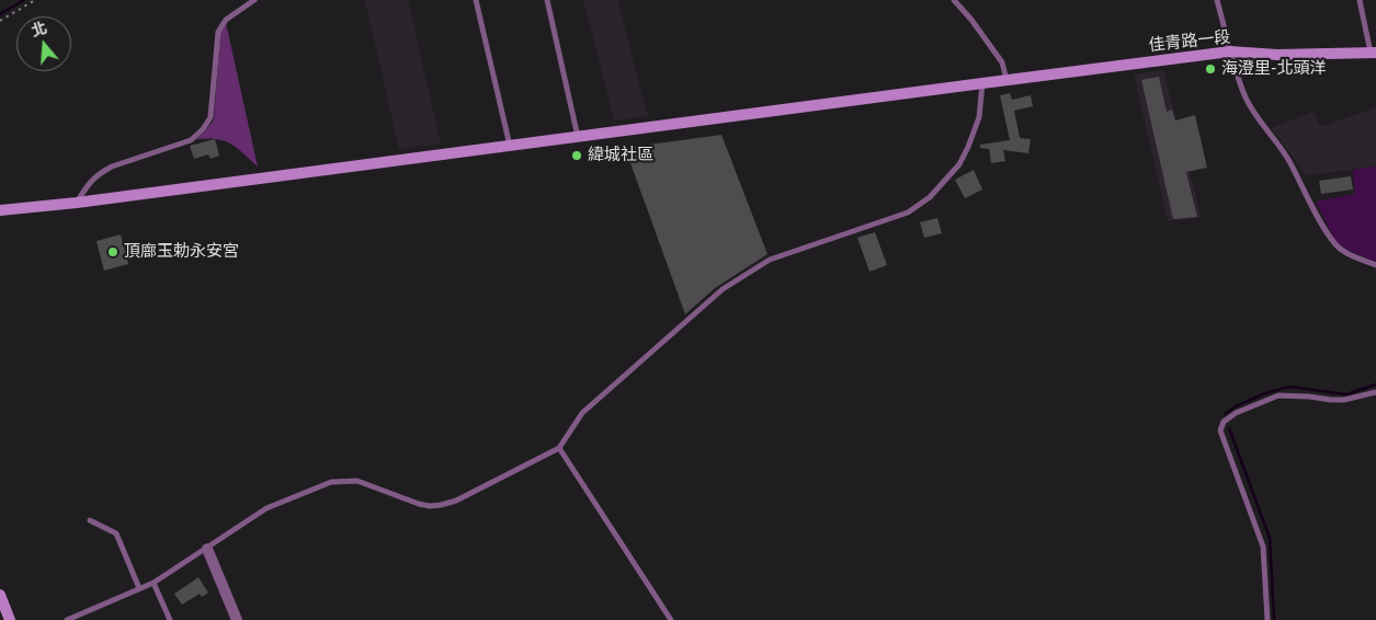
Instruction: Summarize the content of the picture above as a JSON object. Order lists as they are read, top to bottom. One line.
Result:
{"streets":{"street":["佳青路一段"]},"places":["海澄里-北頭洋","緯城社區","頂廍玉勅永安宮"],"north":"top"}
